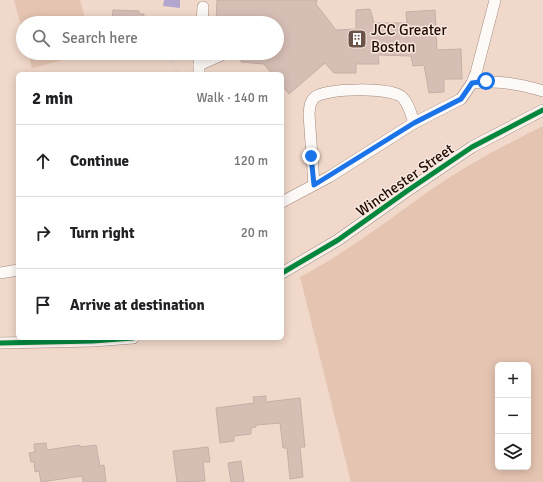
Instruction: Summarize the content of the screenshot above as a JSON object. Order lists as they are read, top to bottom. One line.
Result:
{"streets":{"street":["Winchester Street"]},"places":{"building":["JCC Greater Boston"]},"page":{"search":"Search here","heading":["2 min","Walk · 140 m"],"list":[["Continue","120 m"],["Turn right","20 m"],"Arrive at destination"],"map_buttons":["+","−"]}}
